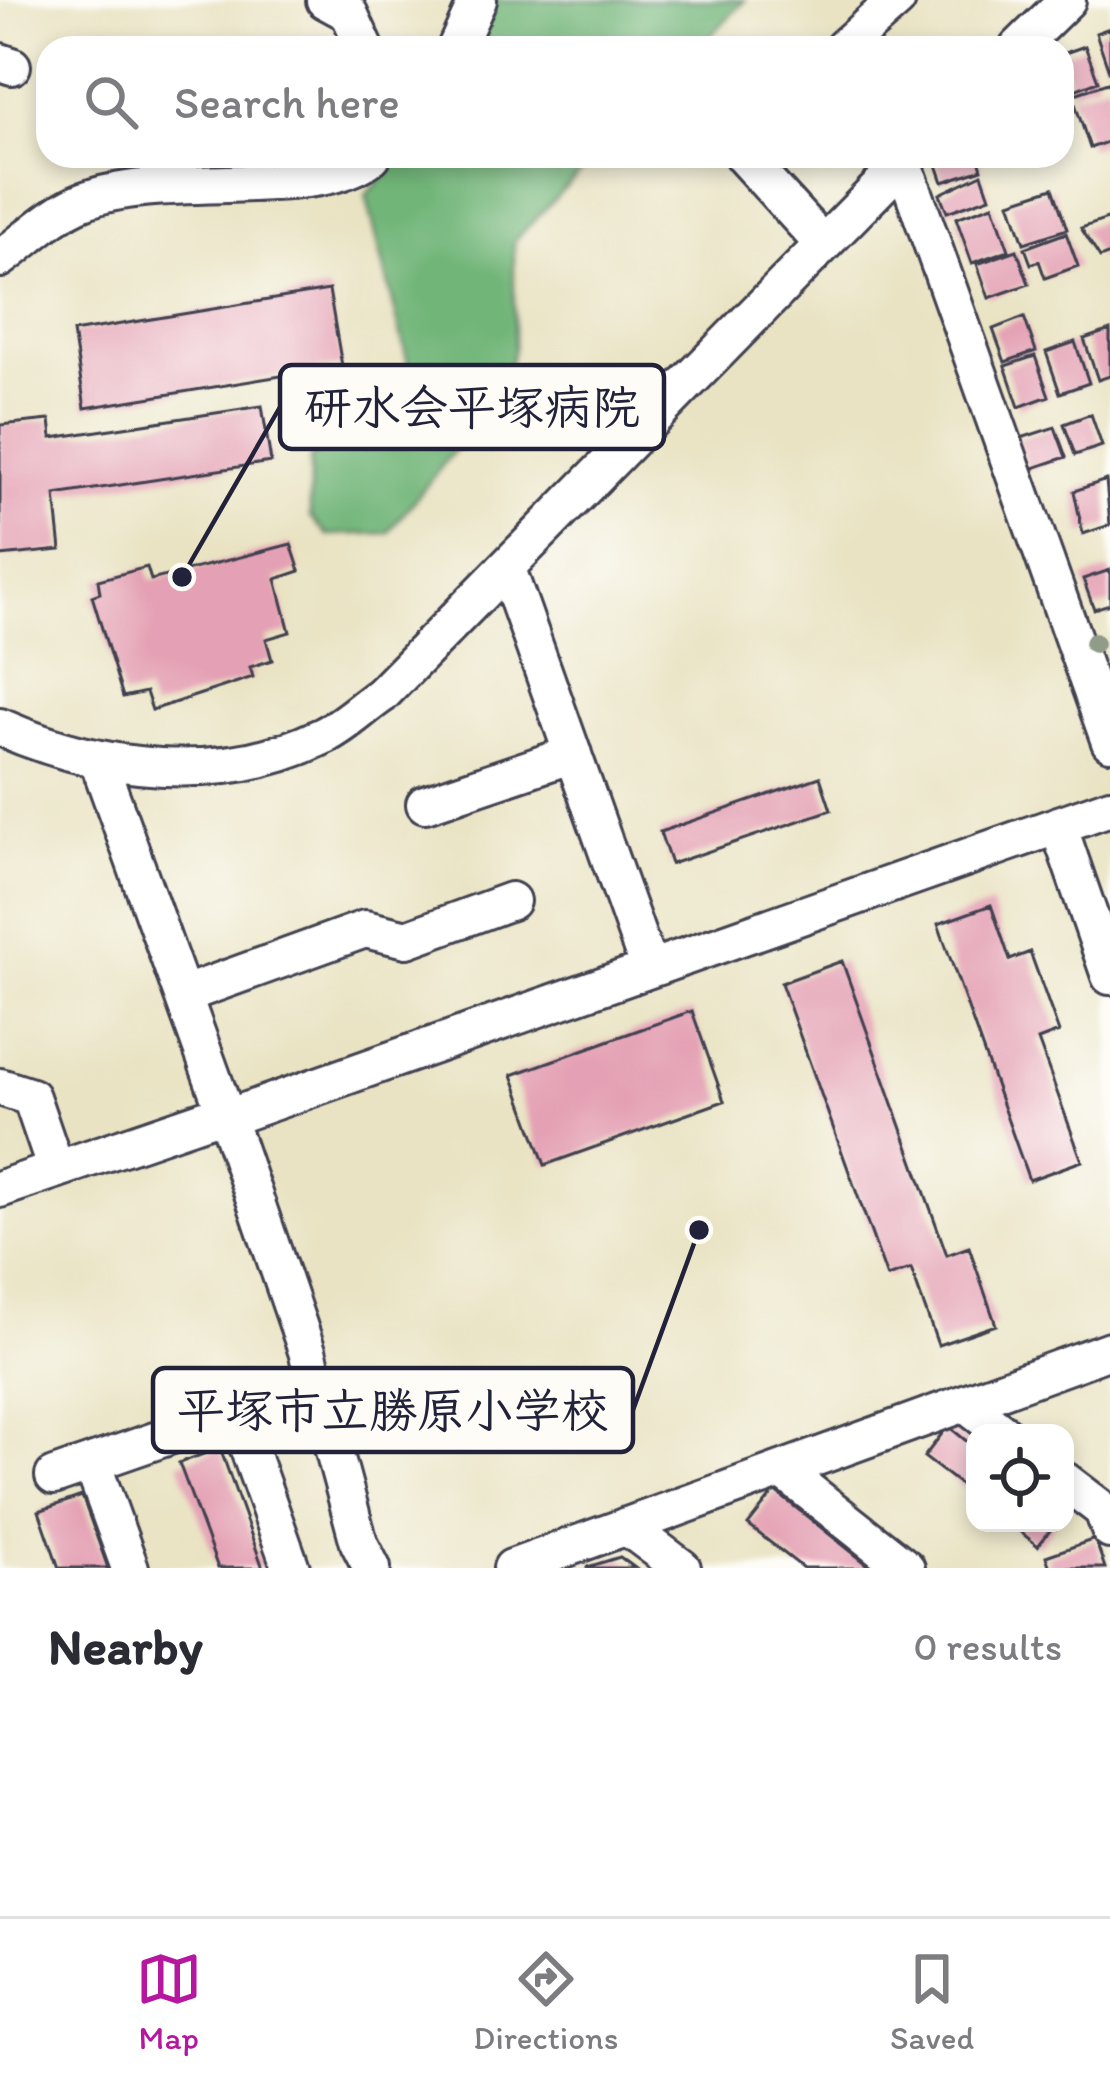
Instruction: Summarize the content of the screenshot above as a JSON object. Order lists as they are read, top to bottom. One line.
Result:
{"places":["研水会平塚病院","平塚市立勝原小学校"],"page":{"search":"Search here","heading":["Nearby","0 results"],"nav":["Map","Directions","Saved"]}}
